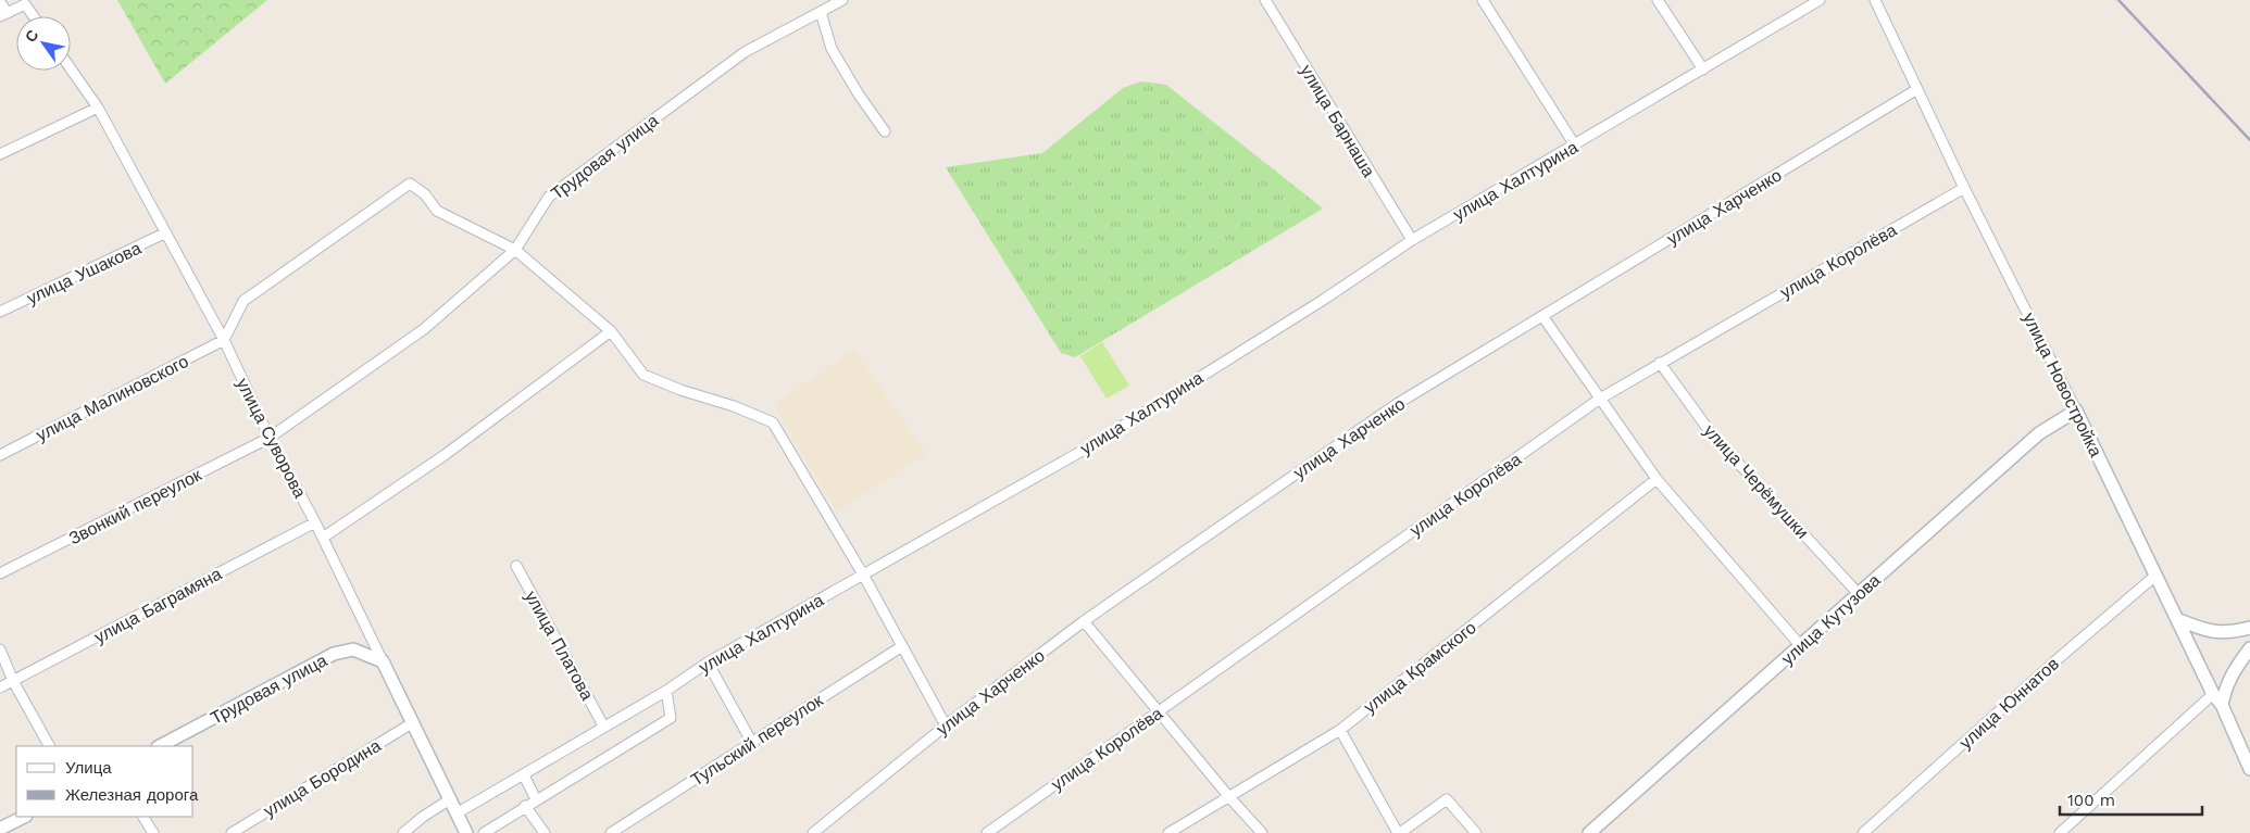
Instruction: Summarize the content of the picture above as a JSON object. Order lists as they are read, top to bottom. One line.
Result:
{"streets":{"main road":["Трудовая улица","улица Новостройка","улица Суворова","улица Кутузова"],"street":["улица Барнаша","улица Халтурина","улица Харченко","улица Королёва","улица Ушакова","улица Малиновского","улица Черёмушки","Звонкий переулок","улица Баграмяна","улица Платова","улица Крамского","улица Юннатов","Тульский переулок","улица Бородина"]},"crossings":[["улица Барнаша","улица Халтурина"],["Трудовая улица","улица Суворова"],["Трудовая улица","Звонкий переулок"],["улица Халтурина","улица Суворова"],["улица Халтурина","улица Платова"],["улица Харченко","улица Новостройка"],["улица Королёва","улица Новостройка"],["улица Королёва","улица Черёмушки"],["улица Ушакова","улица Суворова"],["улица Новостройка","улица Кутузова"],["улица Новостройка","улица Юннатов"],["улица Малиновского","улица Суворова"],["улица Суворова","Звонкий переулок"],["улица Суворова","улица Баграмяна"],["улица Суворова","улица Бородина"],["улица Черёмушки","улица Кутузова"]],"legend":["Улица","Железная дорога"],"scale_bar":"100 m","north":"top left"}
